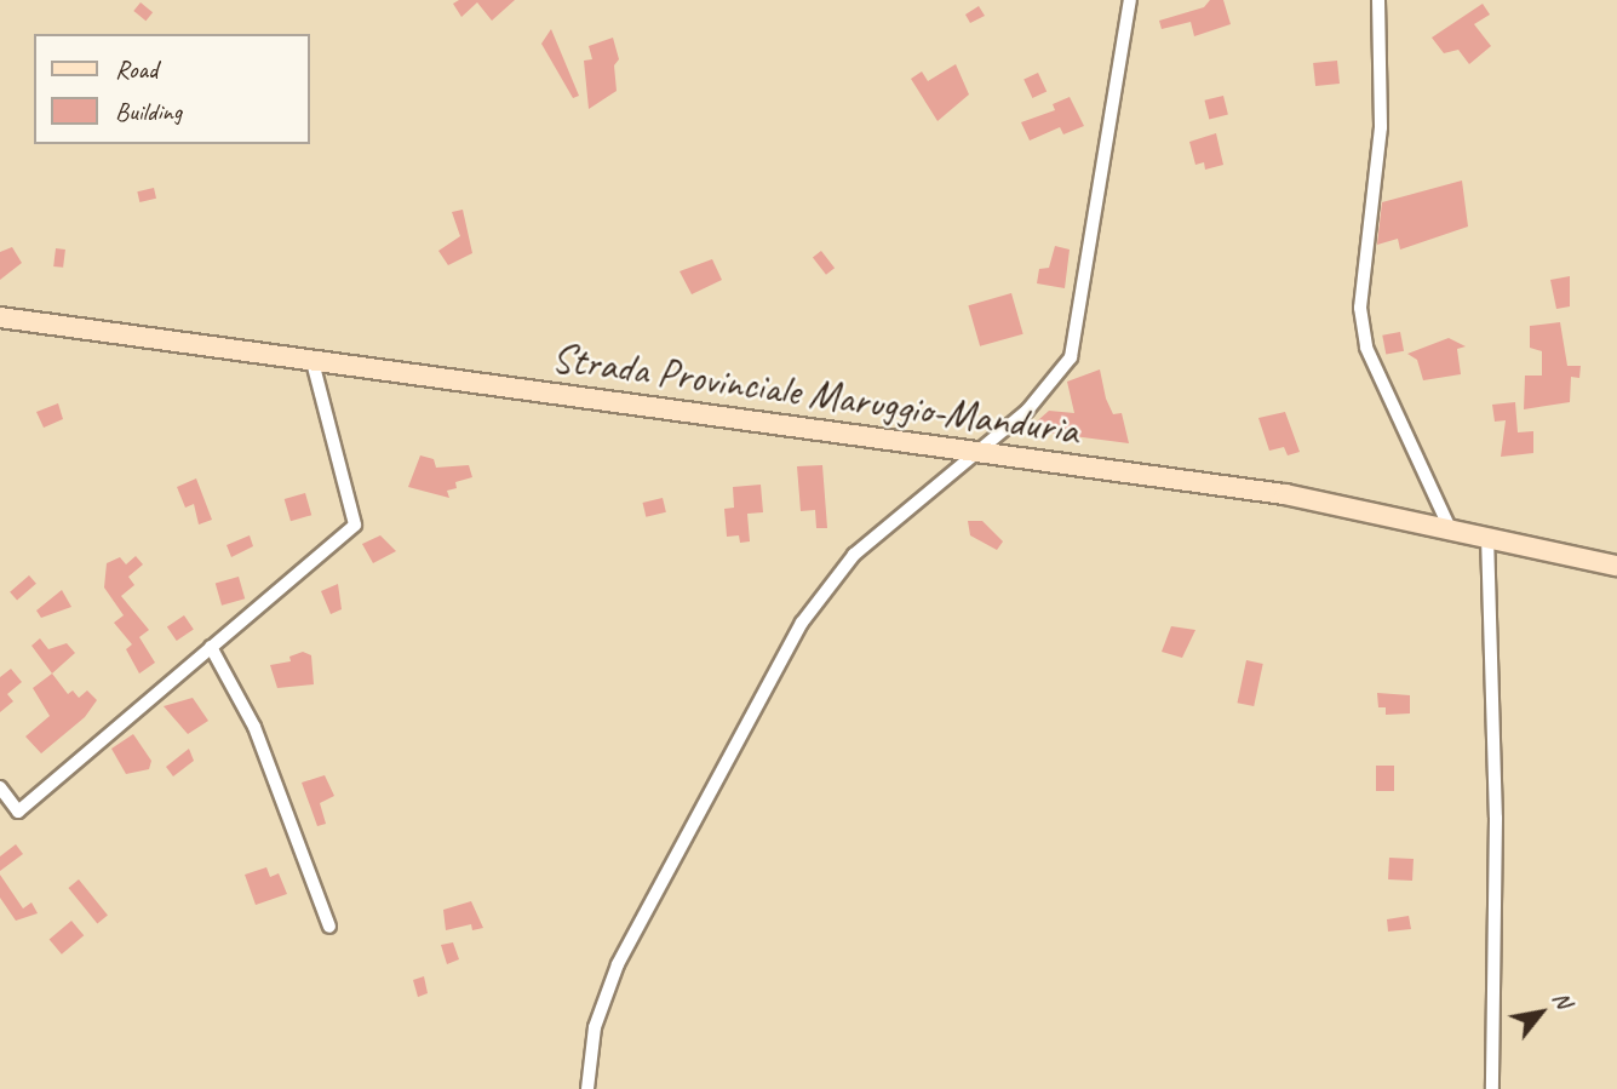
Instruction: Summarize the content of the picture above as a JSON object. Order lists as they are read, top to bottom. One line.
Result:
{"streets":{"main road":["Strada Provinciale Maruggio-Manduria"]},"legend":["Road","Building"],"north":"top right"}
